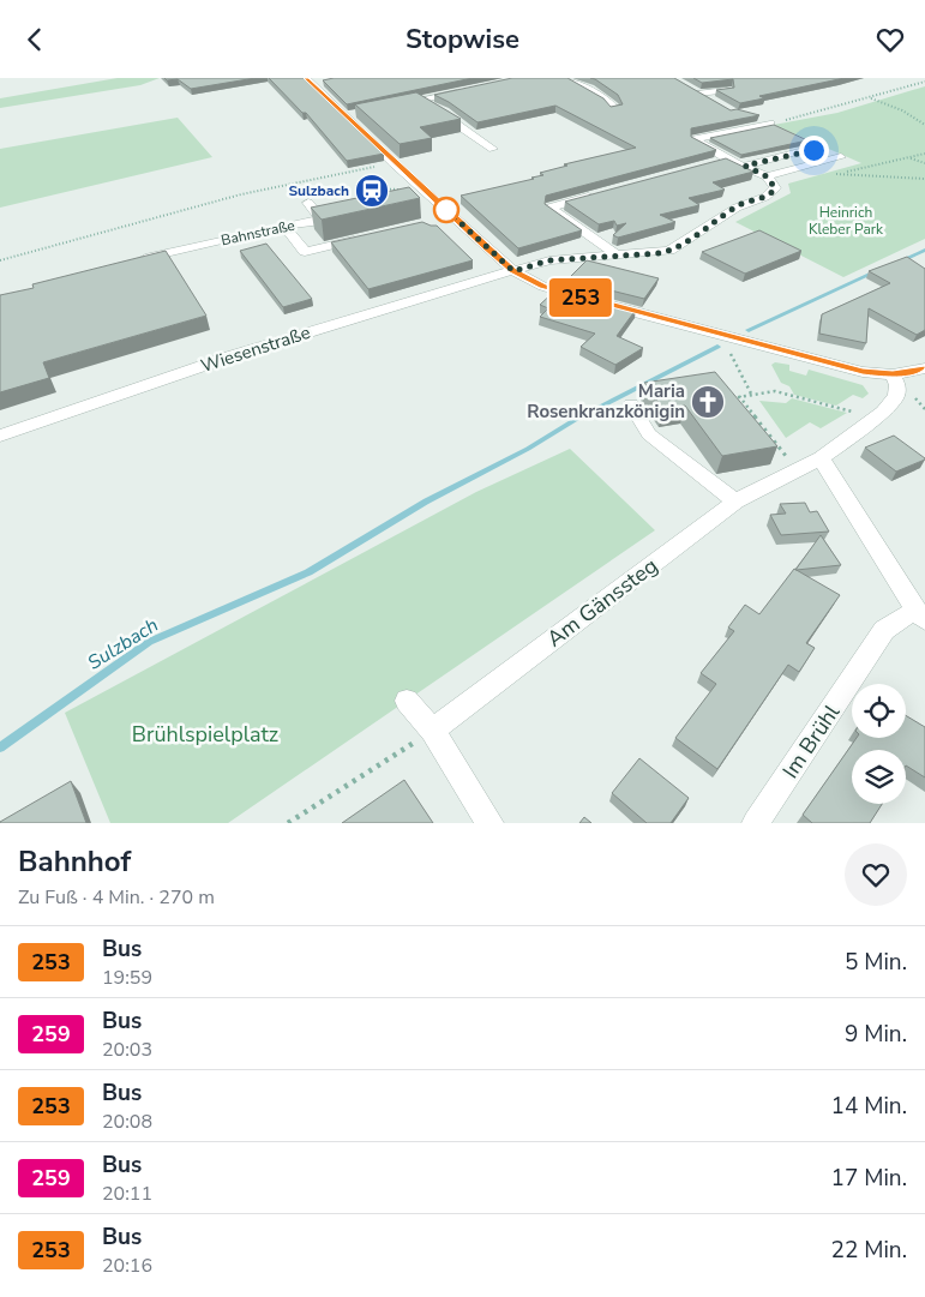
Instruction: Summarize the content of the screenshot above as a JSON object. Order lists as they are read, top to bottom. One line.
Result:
{"streets":{"street":["Bahnstraße","Wiesenstraße","Am Gänssteg","Im Brühl"]},"water":["Sulzbach"],"parks":["Heinrich Kleber Park","Brühlspielplatz"],"places":{"station":["Sulzbach"],"church":["Maria Rosenkranzkönigin"]},"lines":["bus line 253"],"page":{"header":"Stopwise","on_map":"253","heading":["Bahnhof","Zu Fuß · 4 Min. · 270 m"],"list":[{"mark":"253","name":"Bus","note":"19:59","value":"5 Min."},{"mark":"259","name":"Bus","note":"20:03","value":"9 Min."},{"mark":"253","name":"Bus","note":"20:08","value":"14 Min."},{"mark":"259","name":"Bus","note":"20:11","value":"17 Min."},{"mark":"253","name":"Bus","note":"20:16","value":"22 Min."}]}}
